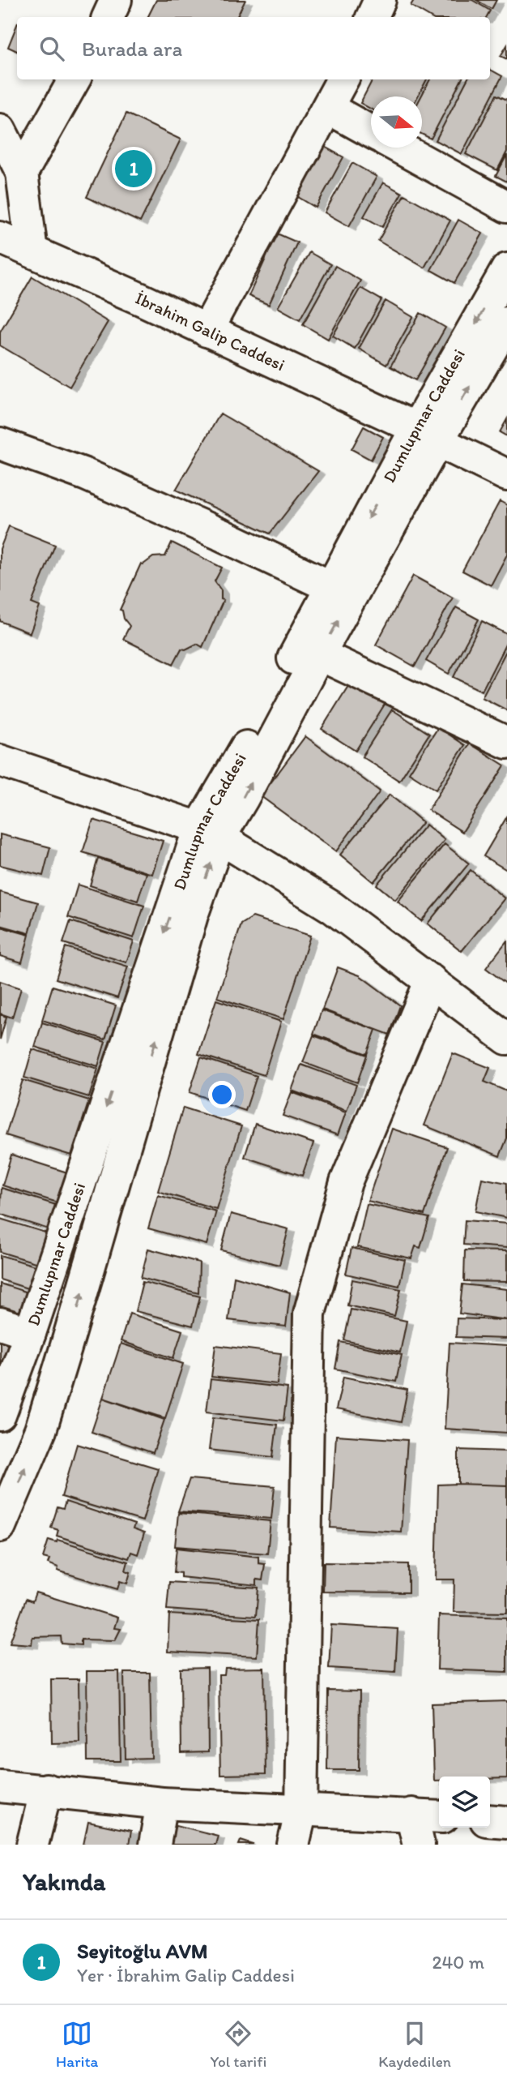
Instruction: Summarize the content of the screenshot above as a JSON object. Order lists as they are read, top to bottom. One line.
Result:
{"streets":{"street":["İbrahim Galip Caddesi","Dumlupınar Caddesi"]},"crossings":[["İbrahim Galip Caddesi","Dumlupınar Caddesi"]],"north":"right","page":{"search":"Burada ara","pins":"1","heading":"Yakında","list":[{"mark":"1","name":"Seyitoğlu AVM","note":"Yer · İbrahim Galip Caddesi","value":"240 m"}],"nav":["Harita","Yol tarifi","Kaydedilen"]}}
